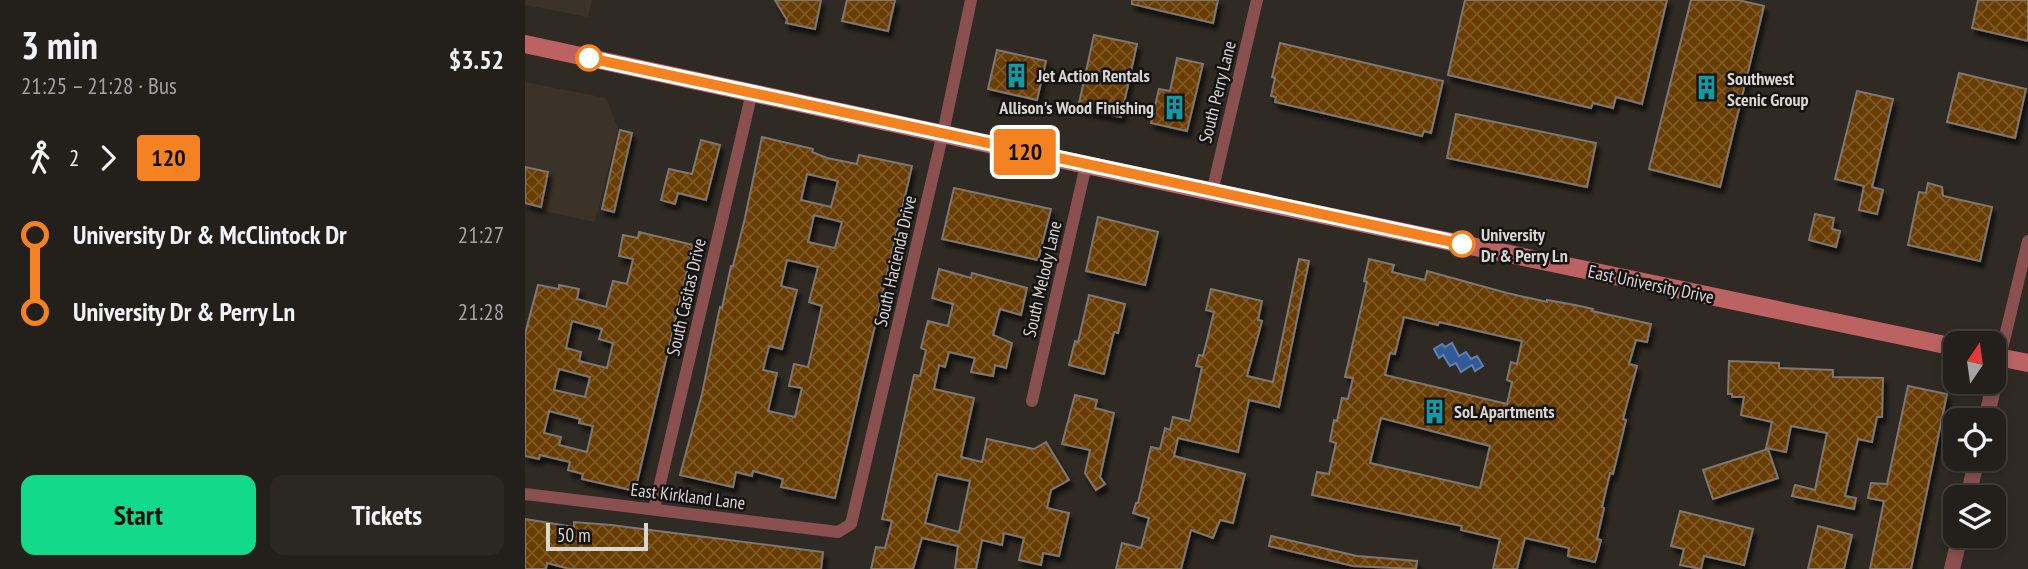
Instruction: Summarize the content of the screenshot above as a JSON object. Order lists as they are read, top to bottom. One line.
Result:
{"streets":{"main road":["East University Drive"],"street":["South Perry Lane","South Hacienda Drive","South Melody Lane","South Casitas Drive","East Kirkland Lane"]},"crossings":[["South Perry Lane","East University Drive"],["South Hacienda Drive","East University Drive"],["South Hacienda Drive","East Kirkland Lane"],["South Melody Lane","East University Drive"],["East University Drive","South Casitas Drive"],["South Casitas Drive","East Kirkland Lane"]],"places":{"building":["Jet Action Rentals","Southwest Scenic Group","Allison's Wood Finishing","SoL Apartments"],"other":["University Dr & Perry Ln"]},"lines":["bus line 120"],"scale_bar":"50 m","north":"top","page":{"heading":["3 min","21:25 – 21:28 · Bus","$3.52"],"on_map":"120","legs":["2","120"],"list":[{"name":"University Dr & McClintock Dr","value":"21:27"},{"name":"University Dr & Perry Ln","value":"21:28"}],"buttons":["Start","Tickets"],"scale":"50 m"}}
